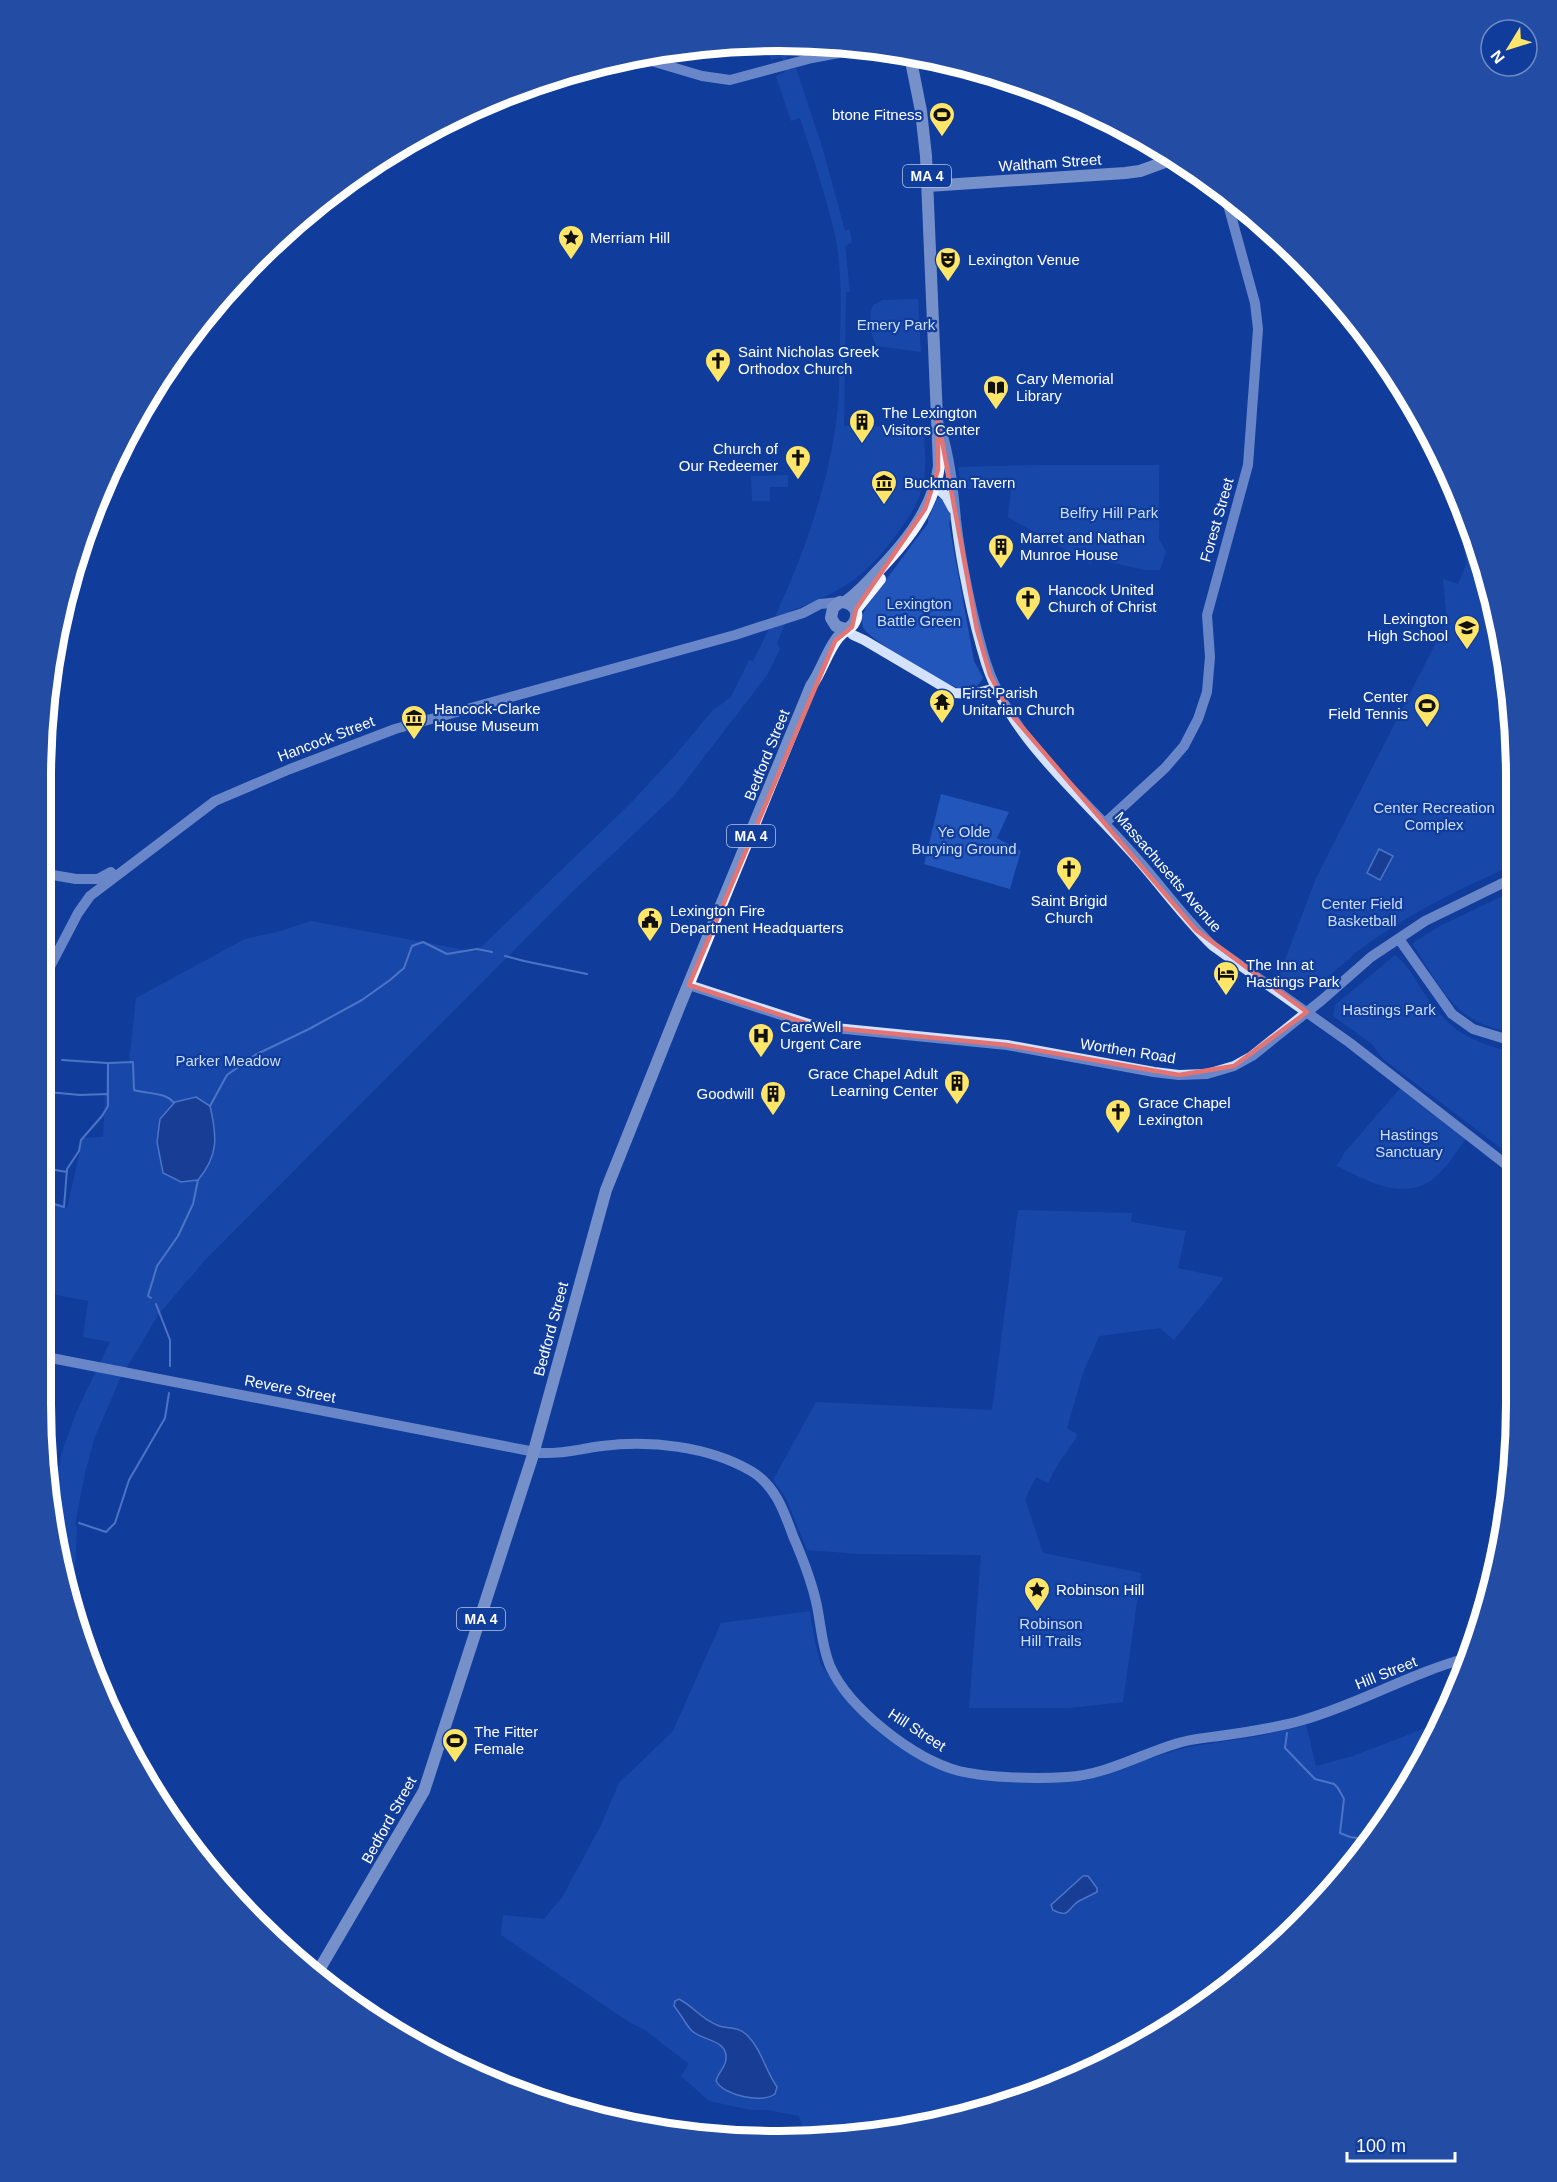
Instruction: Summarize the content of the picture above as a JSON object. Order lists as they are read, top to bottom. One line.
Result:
{"streets":{"main road":["Waltham Street","MA 4","Forest Street","Hancock Street","Bedford Street","Massachusetts Avenue","Worthen Road","Revere Street","Hill Street"]},"crossings":[["Waltham Street","MA 4"],["MA 4","Hancock Street"],["MA 4","Bedford Street"],["Forest Street","Massachusetts Avenue"],["Hancock Street","Bedford Street"],["Bedford Street","Worthen Road"],["Bedford Street","Revere Street"],["Bedford Street","Hill Street"],["Massachusetts Avenue","Worthen Road"],["Revere Street","Hill Street"]],"parks":["Emery Park","Belfry Hill Park","Lexington Battle Green","Center Recreation Complex","Ye Olde Burying Ground","Center Field Basketball","Hastings Park","Parker Meadow","Hastings Sanctuary","Robinson Hill Trails"],"places":{"sports":["btone Fitness","Center Field Tennis","The Fitter Female"],"place":["Merriam Hill","Robinson Hill"],"theatre":["Lexington Venue"],"church":["Saint Nicholas Greek Orthodox Church","Church of Our Redeemer","Hancock United Church of Christ","Saint Brigid Church","Grace Chapel Lexington"],"library":["Cary Memorial Library"],"building":["The Lexington Visitors Center","Marret and Nathan Munroe House","Grace Chapel Adult Learning Center","Goodwill"],"museum":["Buckman Tavern","Hancock-Clarke House Museum"],"school or university":["Lexington High School"],"temple":["First Parish Unitarian Church"],"public building":["Lexington Fire Department Headquarters"],"hotel":["The Inn at Hastings Park"],"hospital":["CareWell Urgent Care"]},"scale_bar":"100 m","north":"bottom left"}
